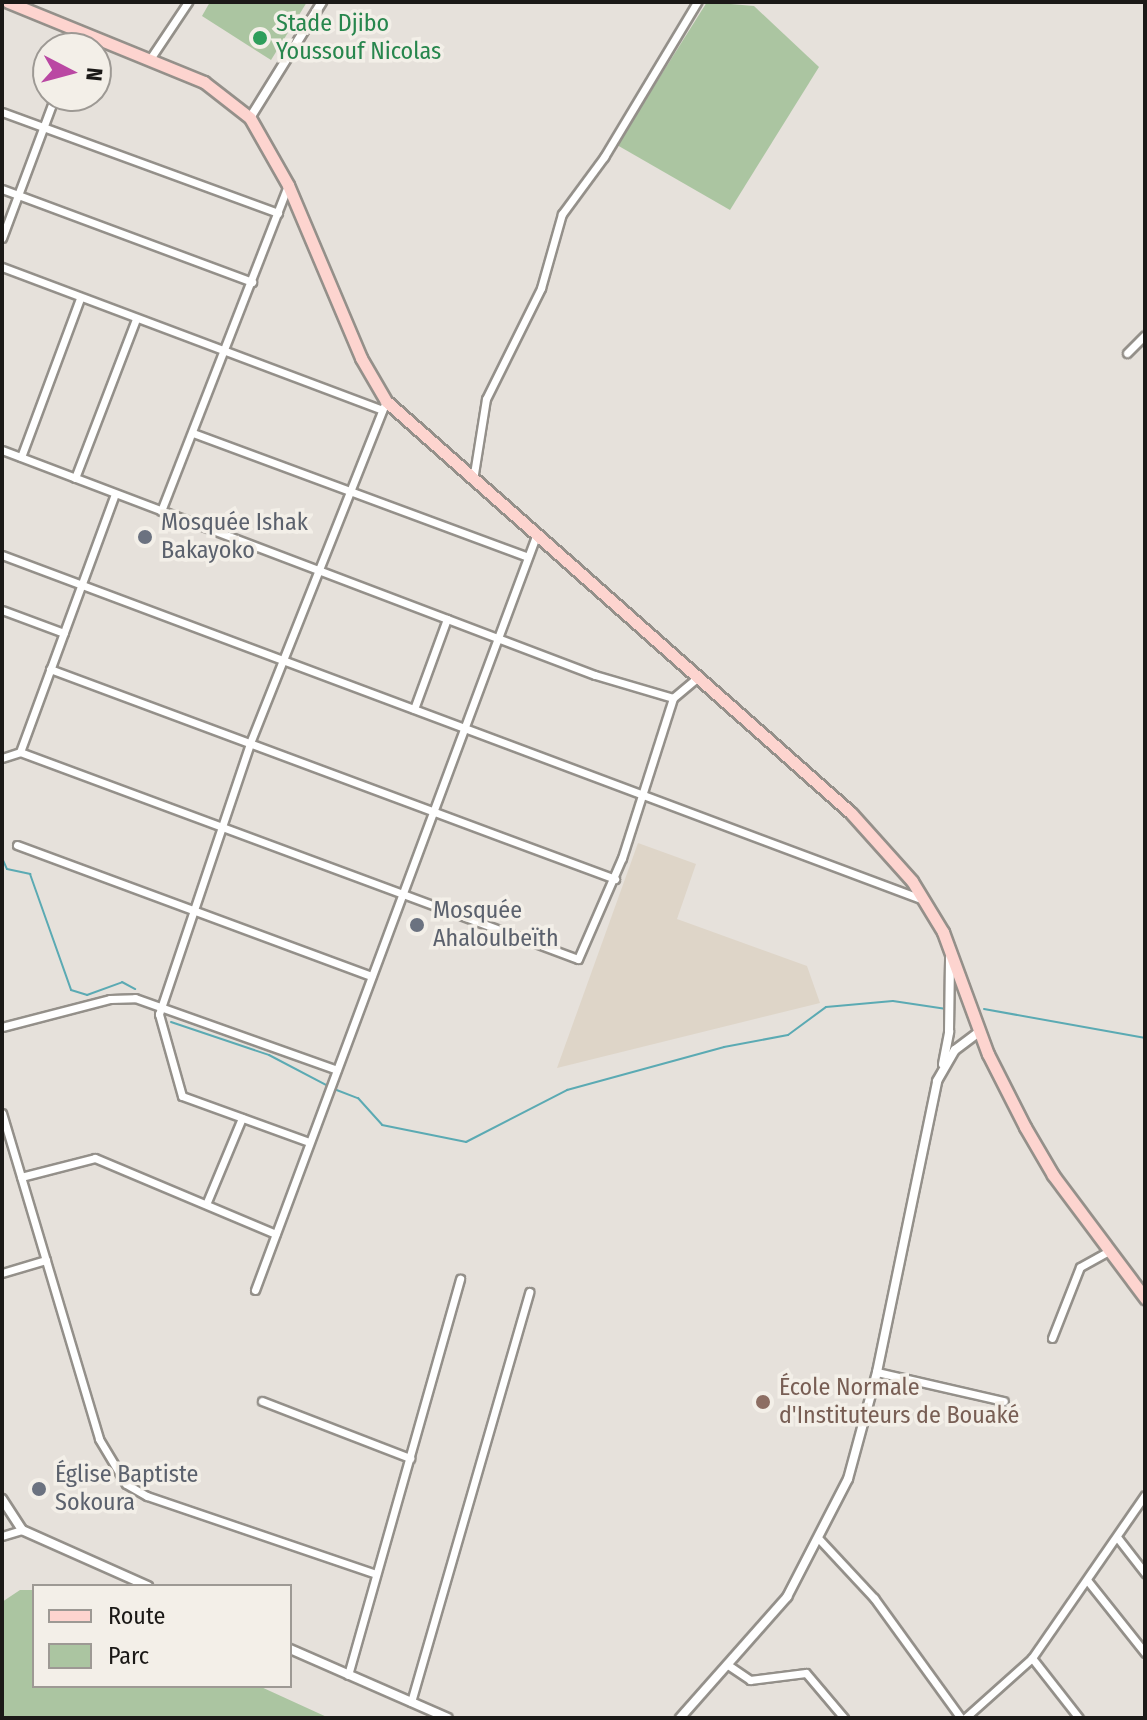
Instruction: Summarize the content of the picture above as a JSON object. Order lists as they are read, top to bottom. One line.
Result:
{"places":["Stade Djibo Youssouf Nicolas","Mosquée Ishak Bakayoko","Mosquée Ahaloulbeïth","École Normale d'Instituteurs de Bouaké","Église Baptiste Sokoura"],"legend":["Route","Parc"],"north":"right"}
